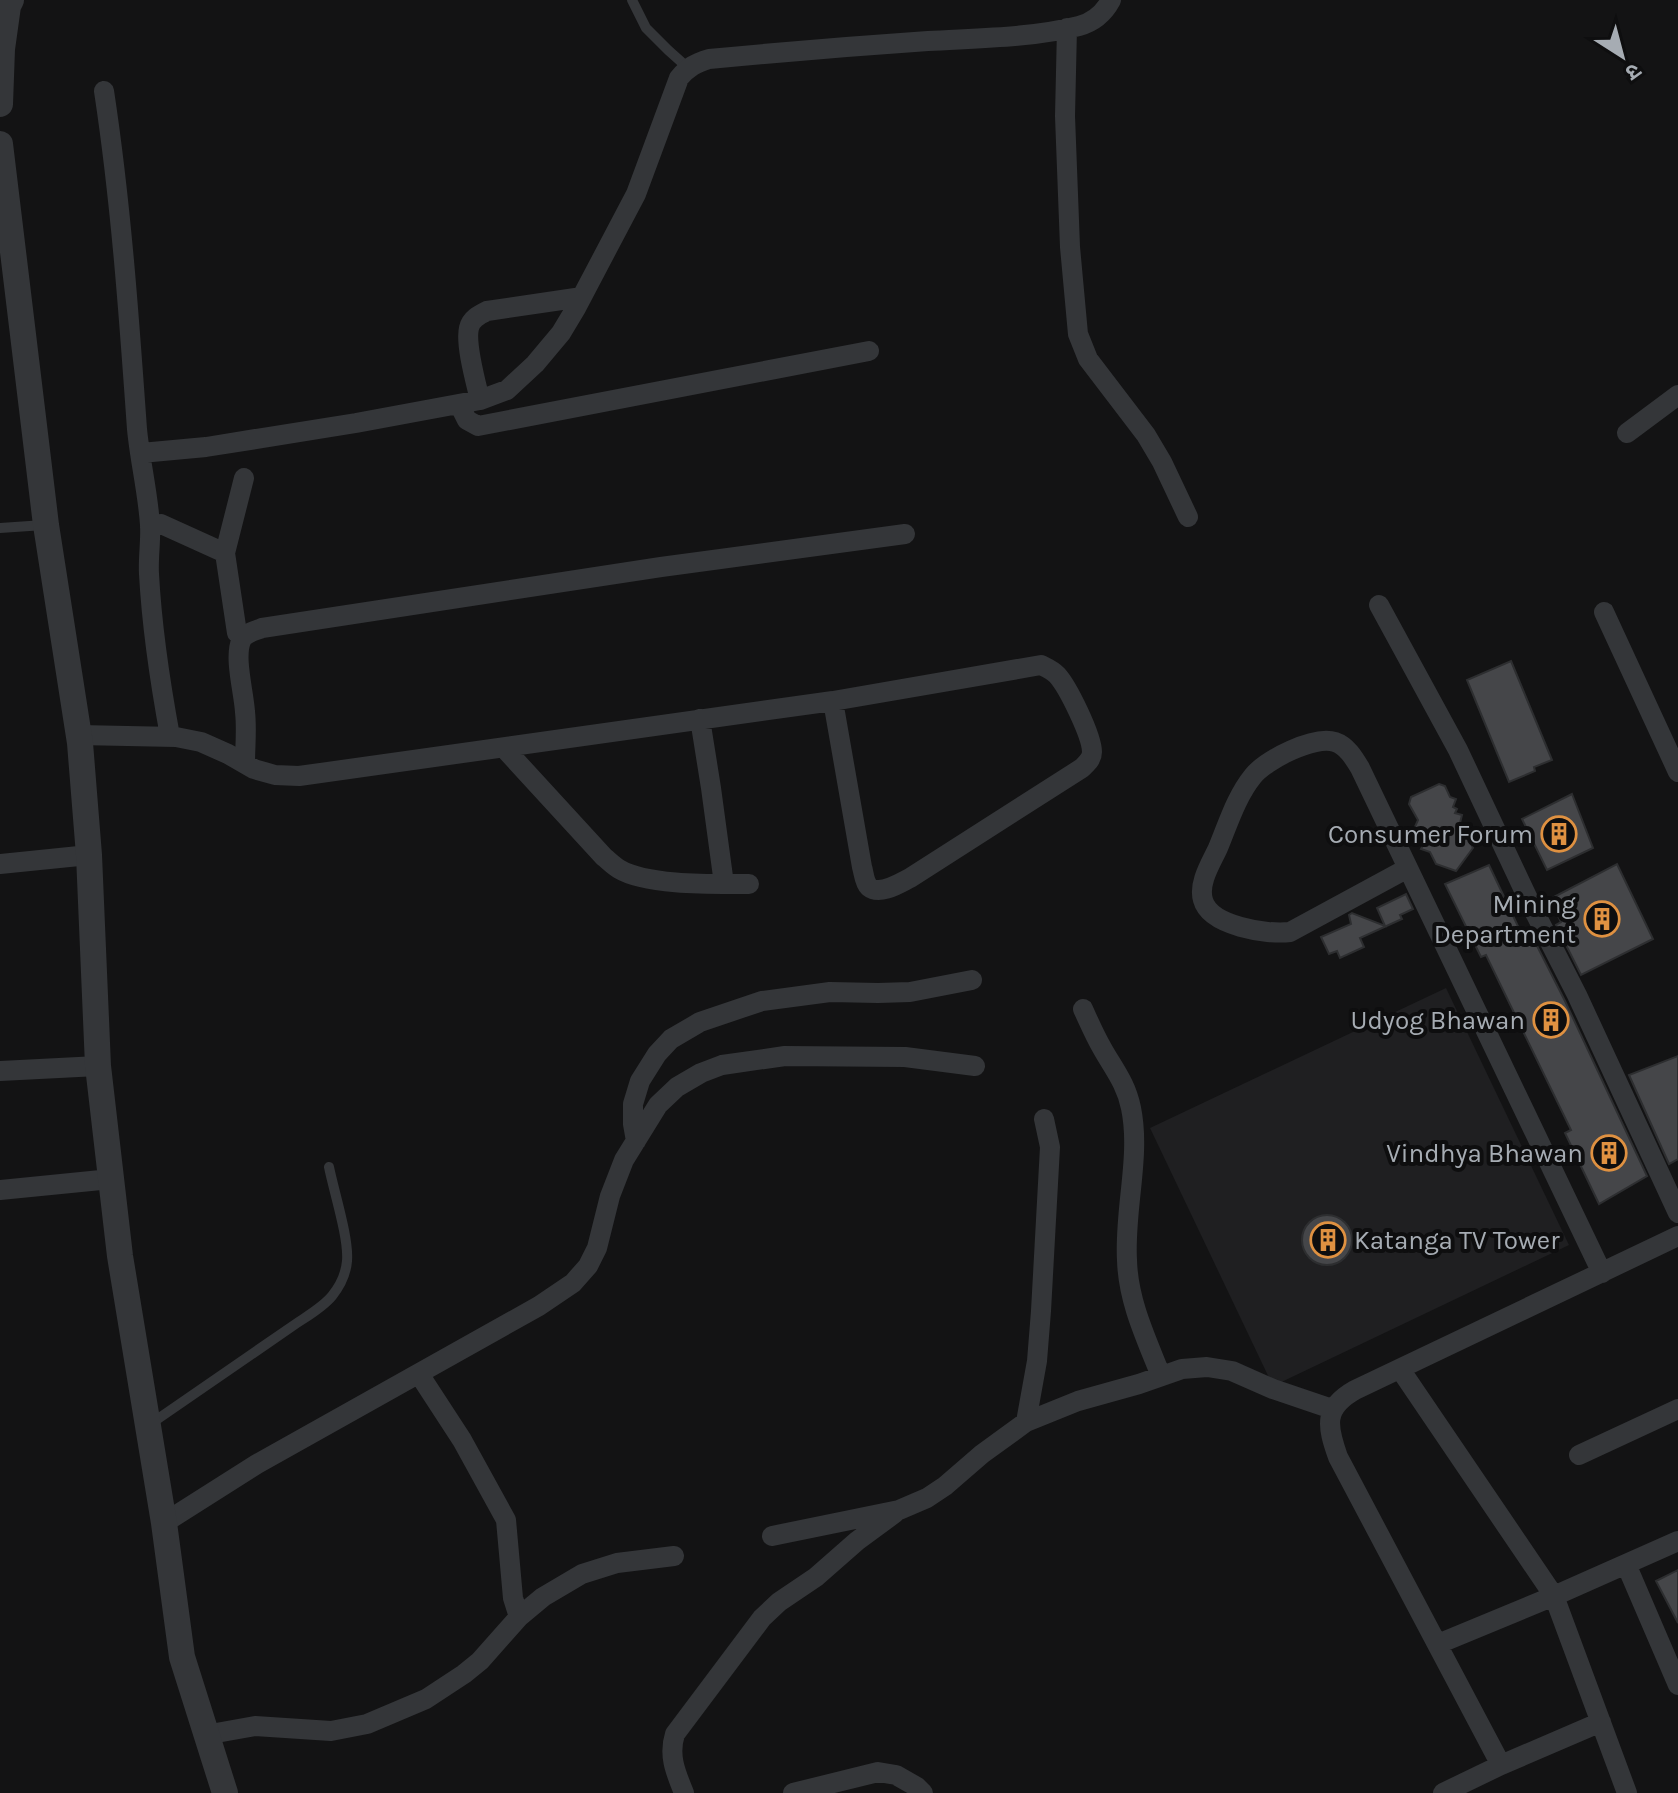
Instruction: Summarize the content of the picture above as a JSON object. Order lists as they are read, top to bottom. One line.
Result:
{"places":{"building":["Consumer Forum","Mining Department","Udyog Bhawan","Vindhya Bhawan","Katanga TV Tower"]},"north":"bottom right"}
